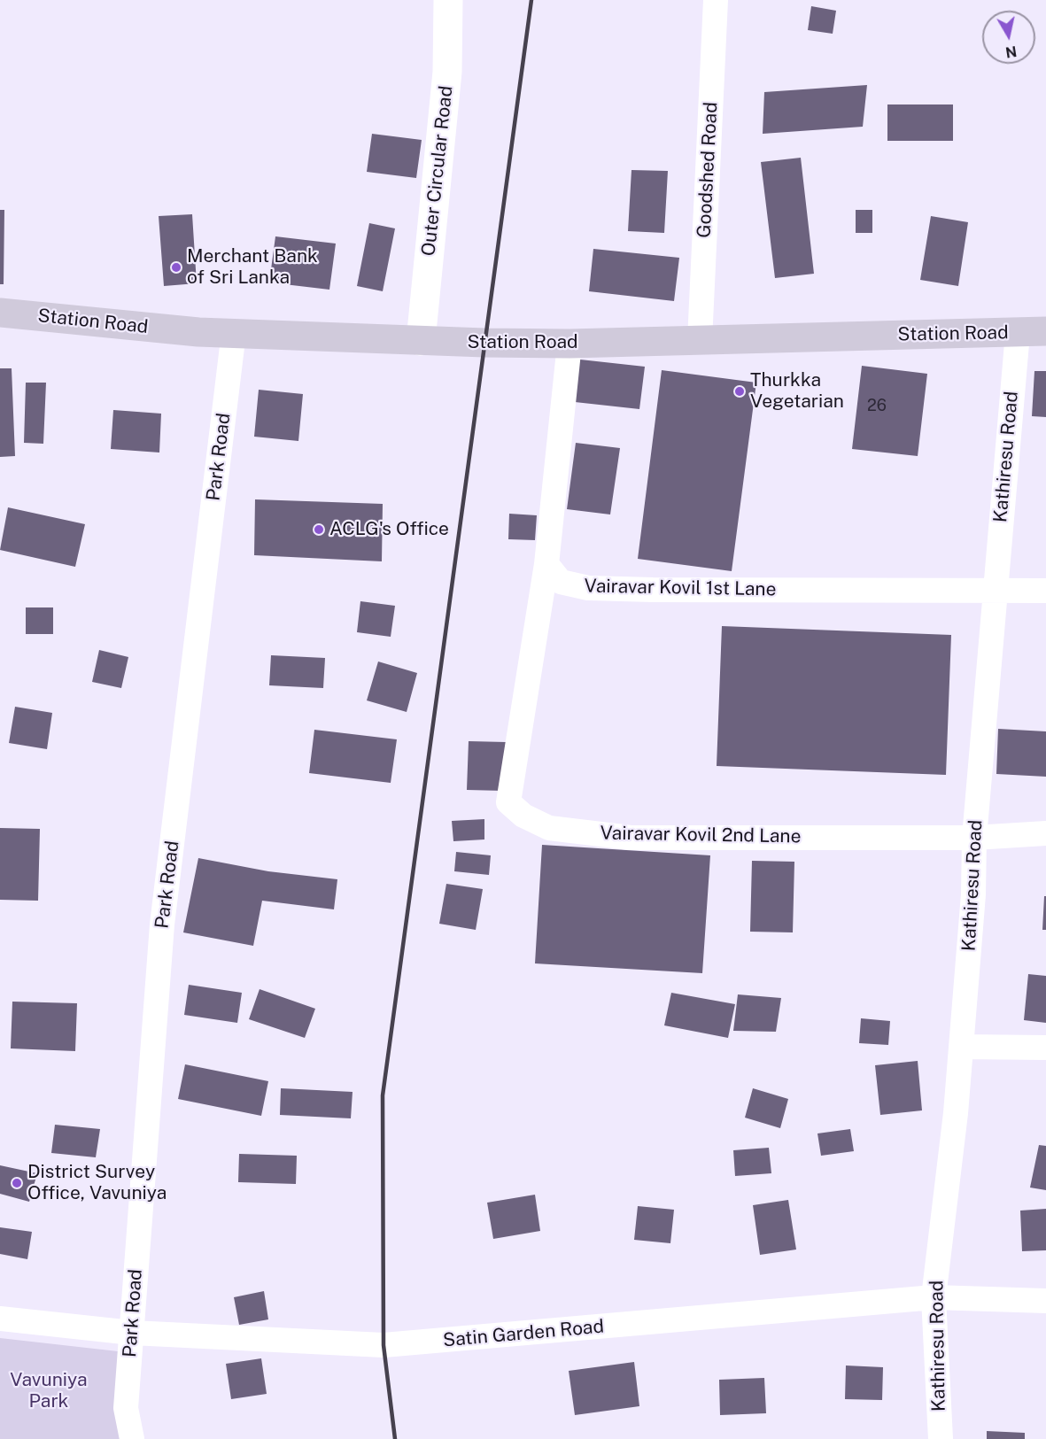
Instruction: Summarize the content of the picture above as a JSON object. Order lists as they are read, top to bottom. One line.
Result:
{"streets":{"main road":["Station Road"],"street":["Goodshed Road","Outer Circular Road","Park Road","Kathiresu Road","Vairavar Kovil 1st Lane","Vairavar Kovil 2nd Lane","Satin Garden Road"]},"crossings":[["Goodshed Road","Station Road"],["Outer Circular Road","Station Road"],["Station Road","Park Road"],["Station Road","Kathiresu Road"],["Park Road","Satin Garden Road"],["Kathiresu Road","Vairavar Kovil 1st Lane"],["Kathiresu Road","Vairavar Kovil 2nd Lane"],["Kathiresu Road","Satin Garden Road"],["Vairavar Kovil 1st Lane","Vairavar Kovil 2nd Lane"]],"parks":["Vavuniya Park"],"places":["Merchant Bank of Sri Lanka","Thurkka Vegetarian","ACLG's Office","District Survey Office, Vavuniya"],"house_numbers":["26"],"north":"bottom"}
